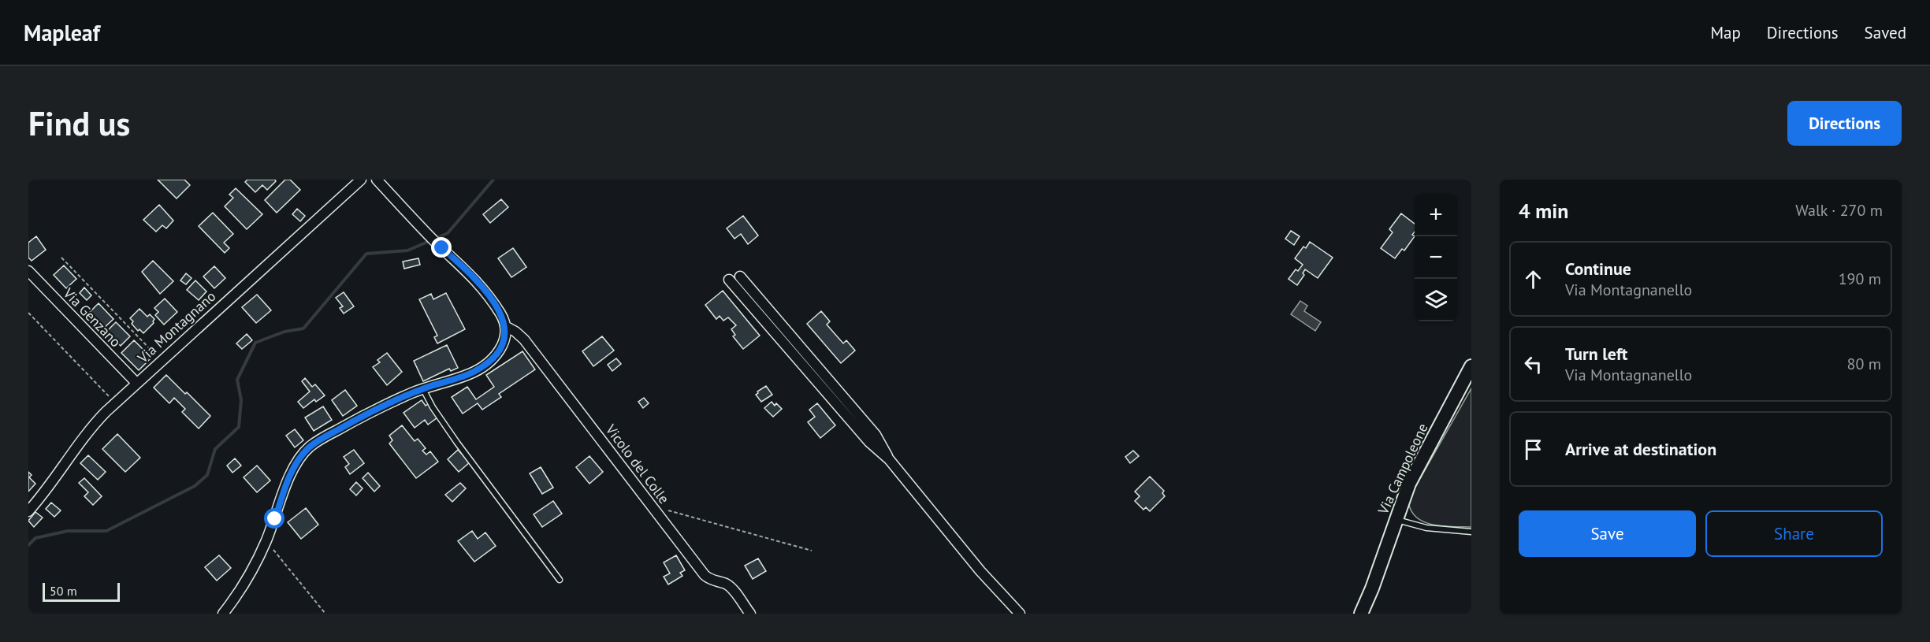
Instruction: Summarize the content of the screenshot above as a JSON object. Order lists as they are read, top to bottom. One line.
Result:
{"streets":{"street":["Via Genzano","Via Montagnano","Vicolo del Colle","Via Campoleone"]},"crossings":[["Via Genzano","Via Montagnano"]],"scale_bar":"50 m","page":{"header":"Mapleaf","nav":["Map","Directions","Saved"],"buttons":["Directions",["Save","Share"]],"title":"Find us","heading":["4 min","Walk · 270 m"],"map_buttons":["+","−"],"list":[["Continue","Via Montagnanello","190 m"],["Turn left","Via Montagnanello","80 m"],"Arrive at destination"],"scale":"50 m"}}
